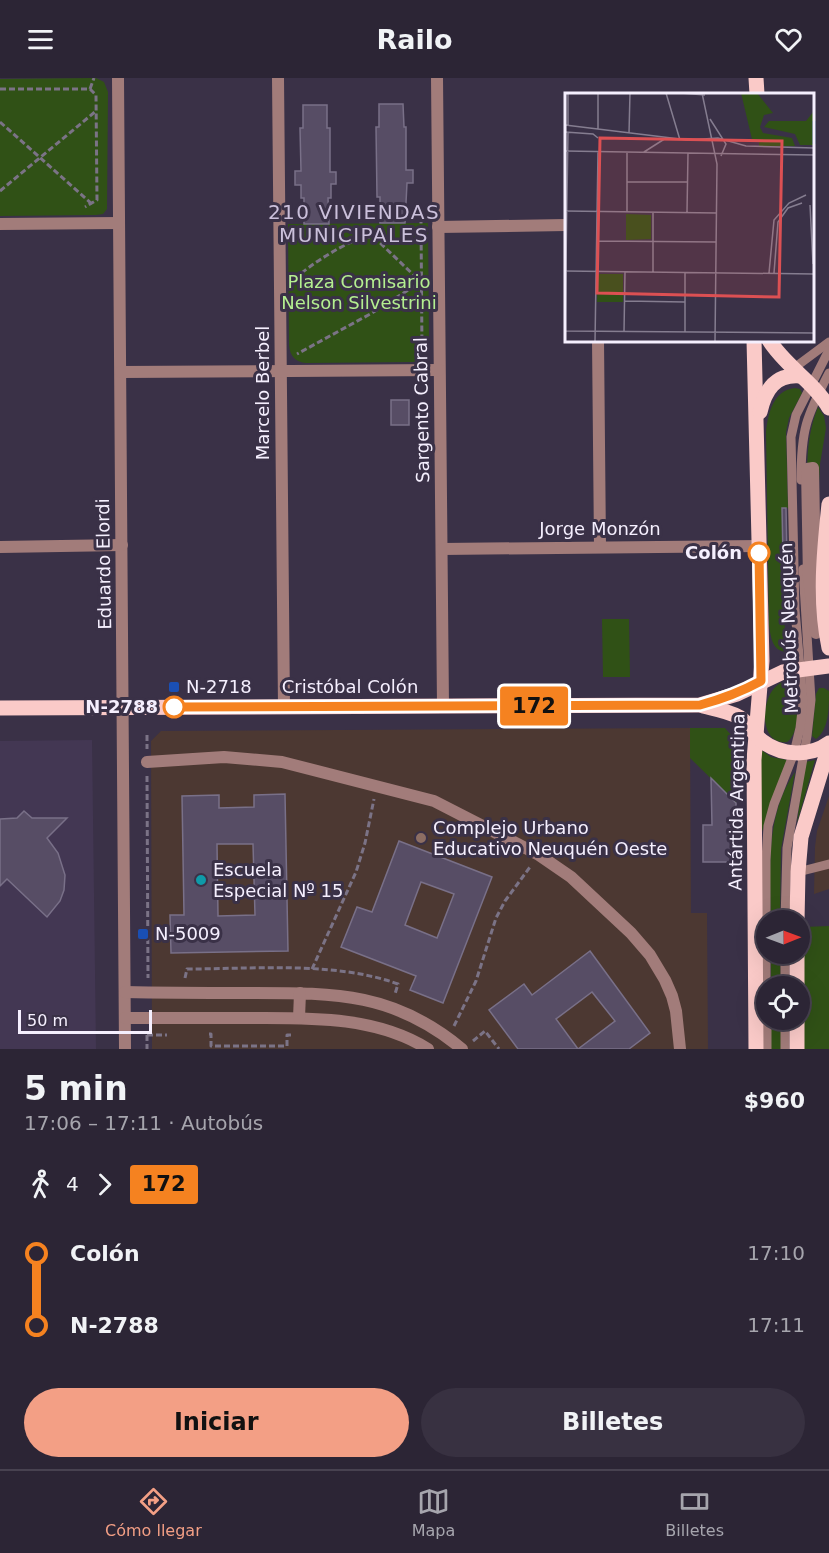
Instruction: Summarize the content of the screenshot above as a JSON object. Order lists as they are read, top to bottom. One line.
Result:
{"streets":{"main road":["Cristóbal Colón","Antártida Argentina"],"street":["Marcelo Berbel","Sargento Cabral","Jorge Monzón","Eduardo Elordi"],"lane":["Metrobús Neuquén"]},"crossings":[["Marcelo Berbel","Cristóbal Colón"],["Sargento Cabral","Jorge Monzón"],["Sargento Cabral","Cristóbal Colón"],["Jorge Monzón","Antártida Argentina"],["Eduardo Elordi","Cristóbal Colón"],["Metrobús Neuquén","Cristóbal Colón"],["Cristóbal Colón","Antártida Argentina"]],"districts":["210 VIVIENDAS MUNICIPALES"],"parks":["Plaza Comisario Nelson Silvestrini"],"places":{"other":["Colón","N-2788","Complejo Urbano Educativo Neuquén Oeste","Escuela Especial Nº 15"],"transit":["N-2718","N-5009"]},"lines":["bus line 172"],"scale_bar":"50 m","north":"right","page":{"header":"Railo","on_map":"172","scale":"50 m","heading":["5 min","17:06 – 17:11 · Autobús","$960"],"legs":["4","172"],"list":[{"name":"Colón","value":"17:10"},{"name":"N-2788","value":"17:11"}],"buttons":["Iniciar","Billetes"],"tabs":["Cómo llegar","Mapa","Billetes"]}}
